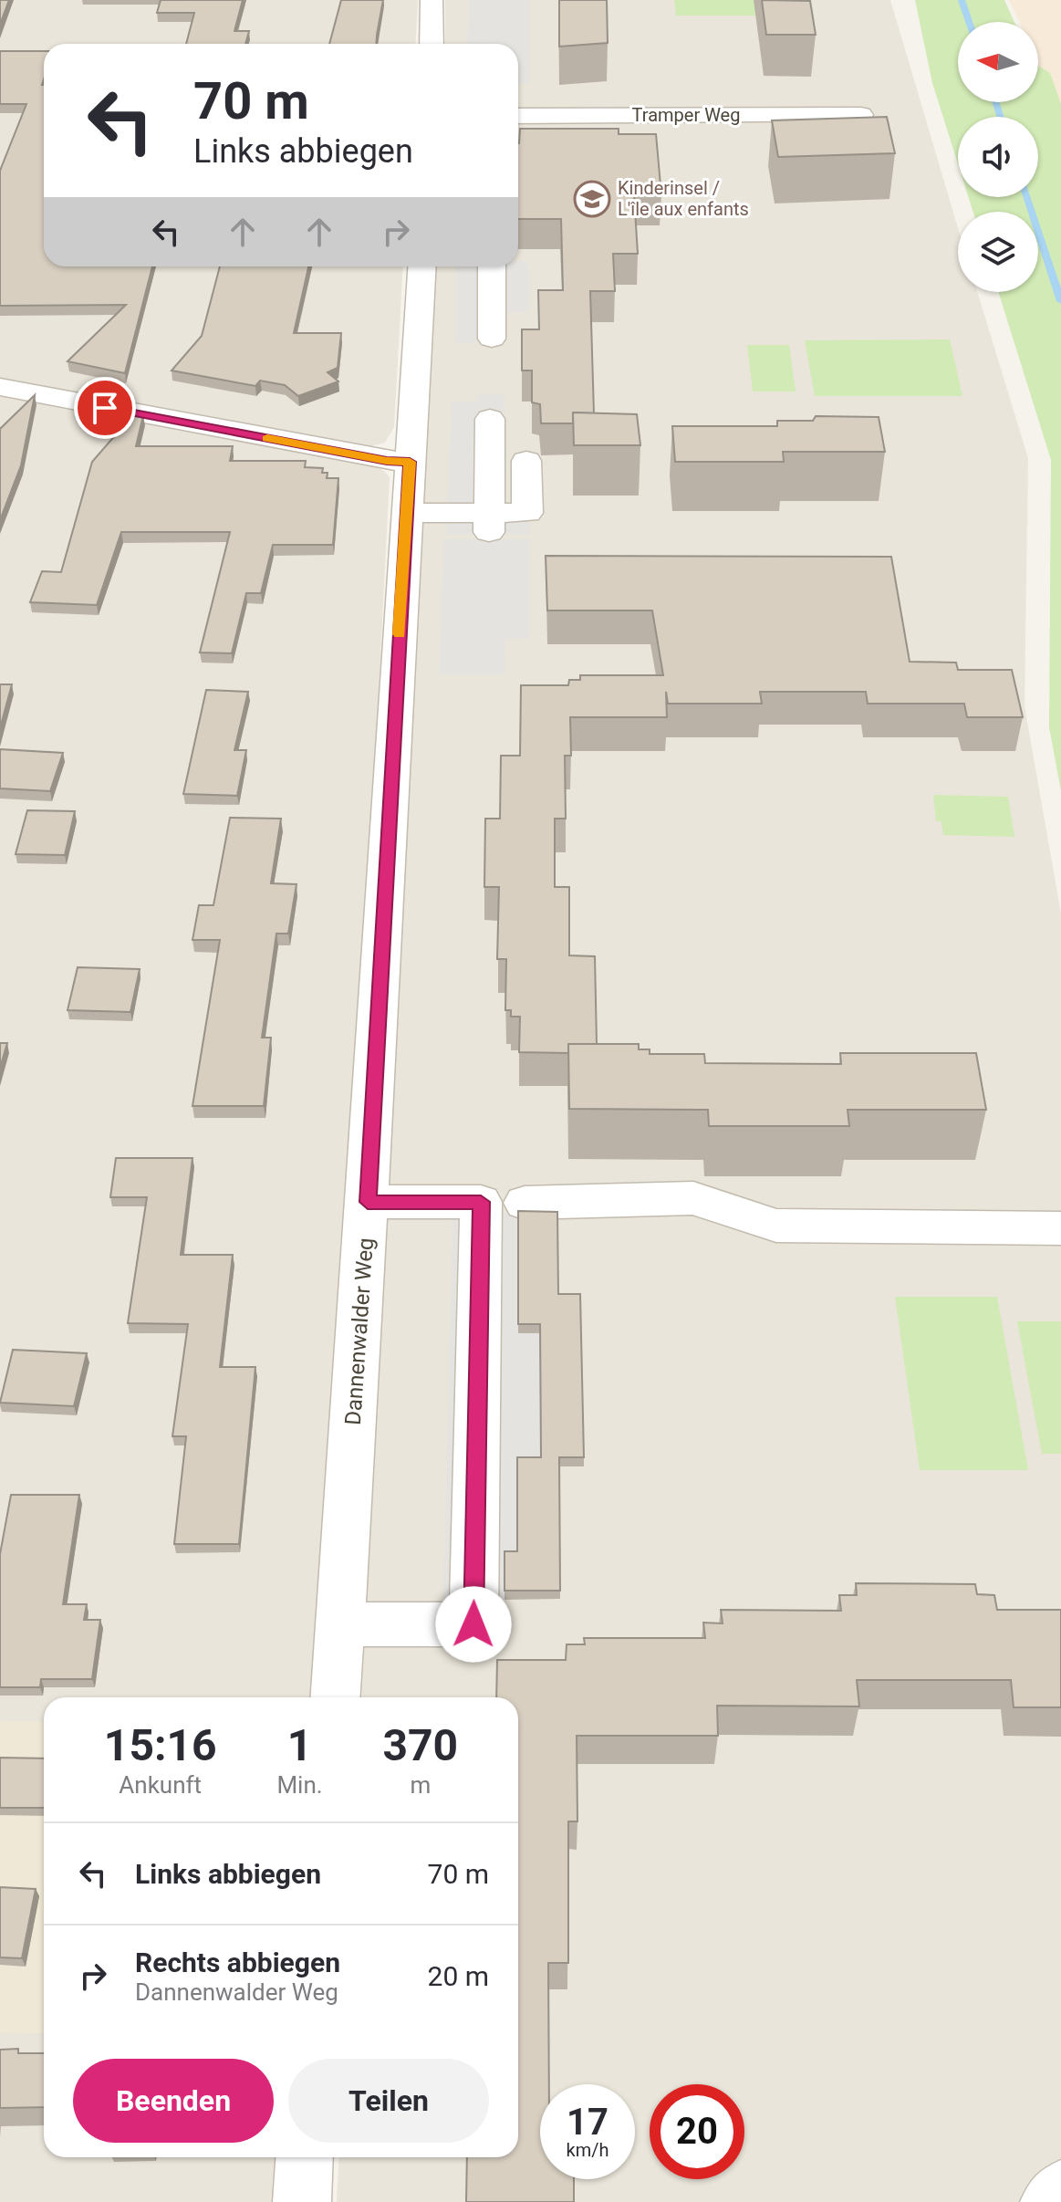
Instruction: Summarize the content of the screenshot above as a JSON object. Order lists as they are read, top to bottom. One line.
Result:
{"streets":{"street":["Tramper Weg","Dannenwalder Weg"]},"places":{"school or university":["Kinderinsel / L'île aux enfants"]},"north":"left","page":{"turn":["70 m","Links abbiegen"],"eta":["15:16","Ankunft","1","Min.","370","m"],"list":[{"name":"Links abbiegen","value":"70 m"},{"name":"Rechts abbiegen","note":"Dannenwalder Weg","value":"20 m"}],"buttons":["Beenden","Teilen"],"speed":"17 km/h","limit":"20"}}
